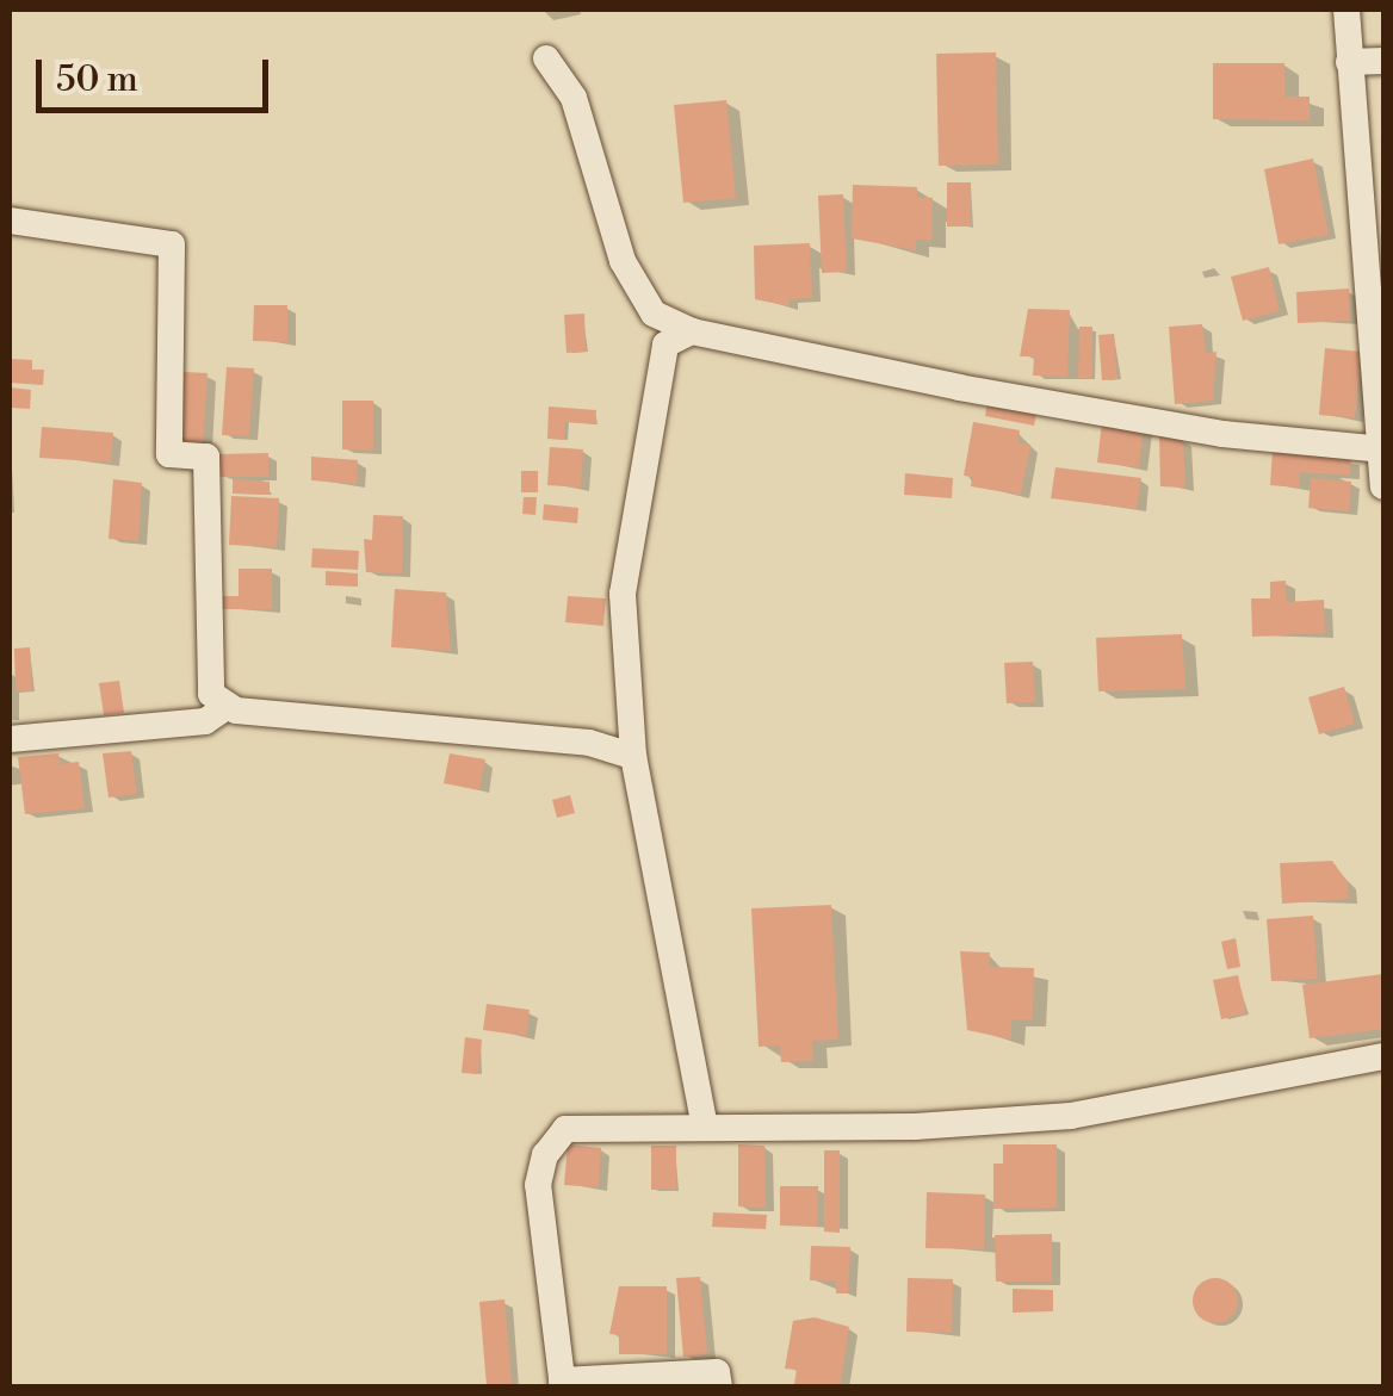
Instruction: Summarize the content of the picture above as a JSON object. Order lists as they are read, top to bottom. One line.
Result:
{"scale_bar":"50 m"}
